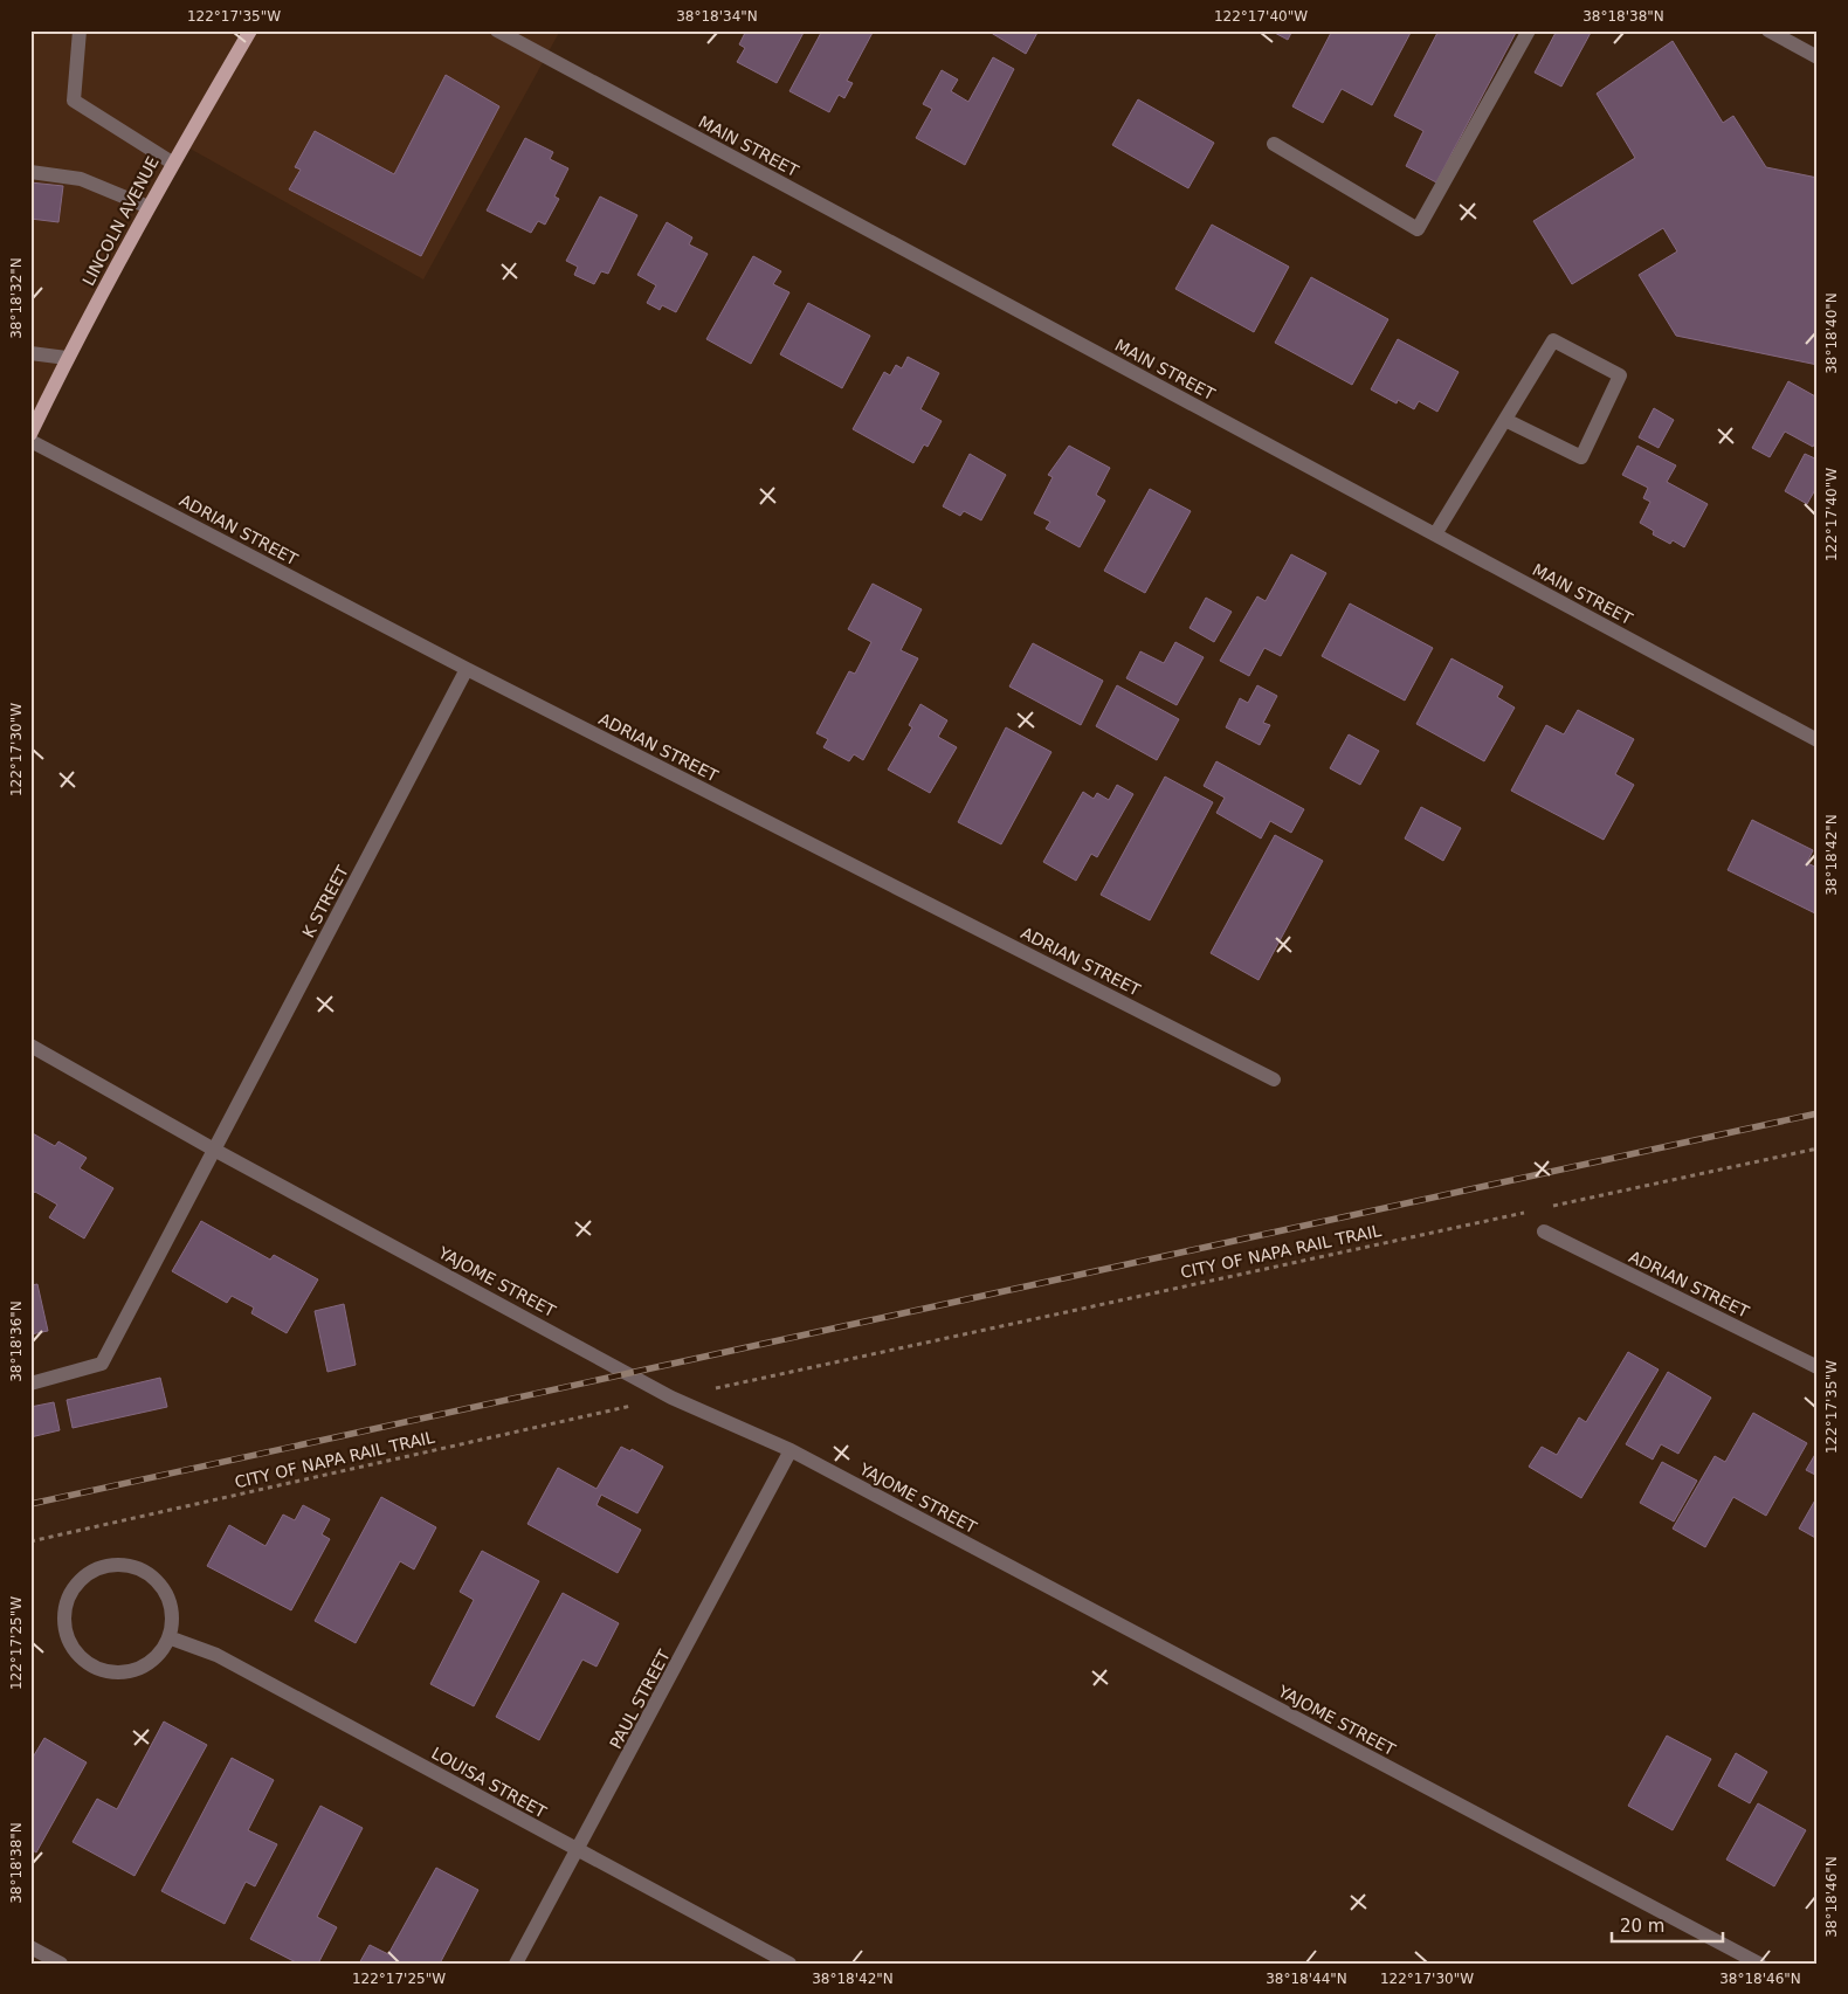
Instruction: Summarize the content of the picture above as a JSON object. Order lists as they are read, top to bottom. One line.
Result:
{"streets":{"main road":["LINCOLN AVENUE"],"street":["MAIN STREET","ADRIAN STREET","K STREET","YAJOME STREET","PAUL STREET","LOUISA STREET"],"path":["CITY OF NAPA RAIL TRAIL"]},"crossings":[["ADRIAN STREET","K STREET"],["K STREET","YAJOME STREET"],["YAJOME STREET","PAUL STREET"],["PAUL STREET","LOUISA STREET"]],"scale_bar":"20 m","coordinates":["122°17'35\"W","38°18'34\"N","122°17'40\"W","38°18'38\"N","38°18'32\"N","38°18'40\"N","122°17'30\"W","38°18'42\"N","38°18'36\"N","122°17'25\"W","38°18'46\"N","38°18'44\"N"]}
